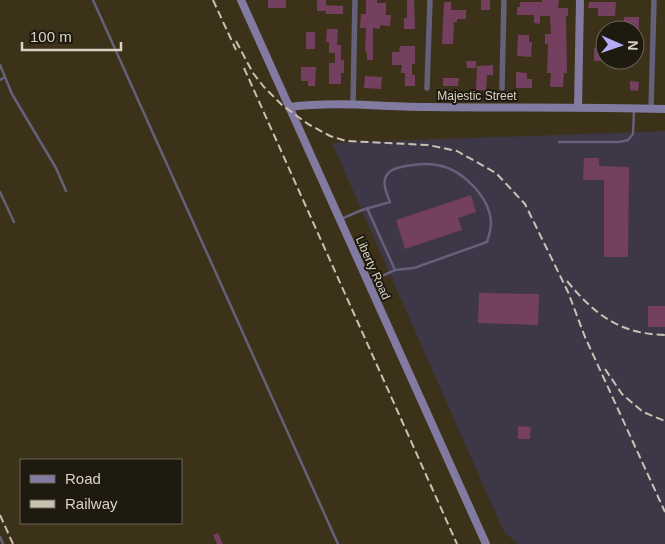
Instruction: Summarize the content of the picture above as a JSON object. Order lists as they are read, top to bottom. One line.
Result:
{"streets":{"main road":["Majestic Street","Liberty Road"]},"crossings":[["Majestic Street","Liberty Road"]],"legend":["Road","Railway"],"scale_bar":"100 m","north":"right"}
